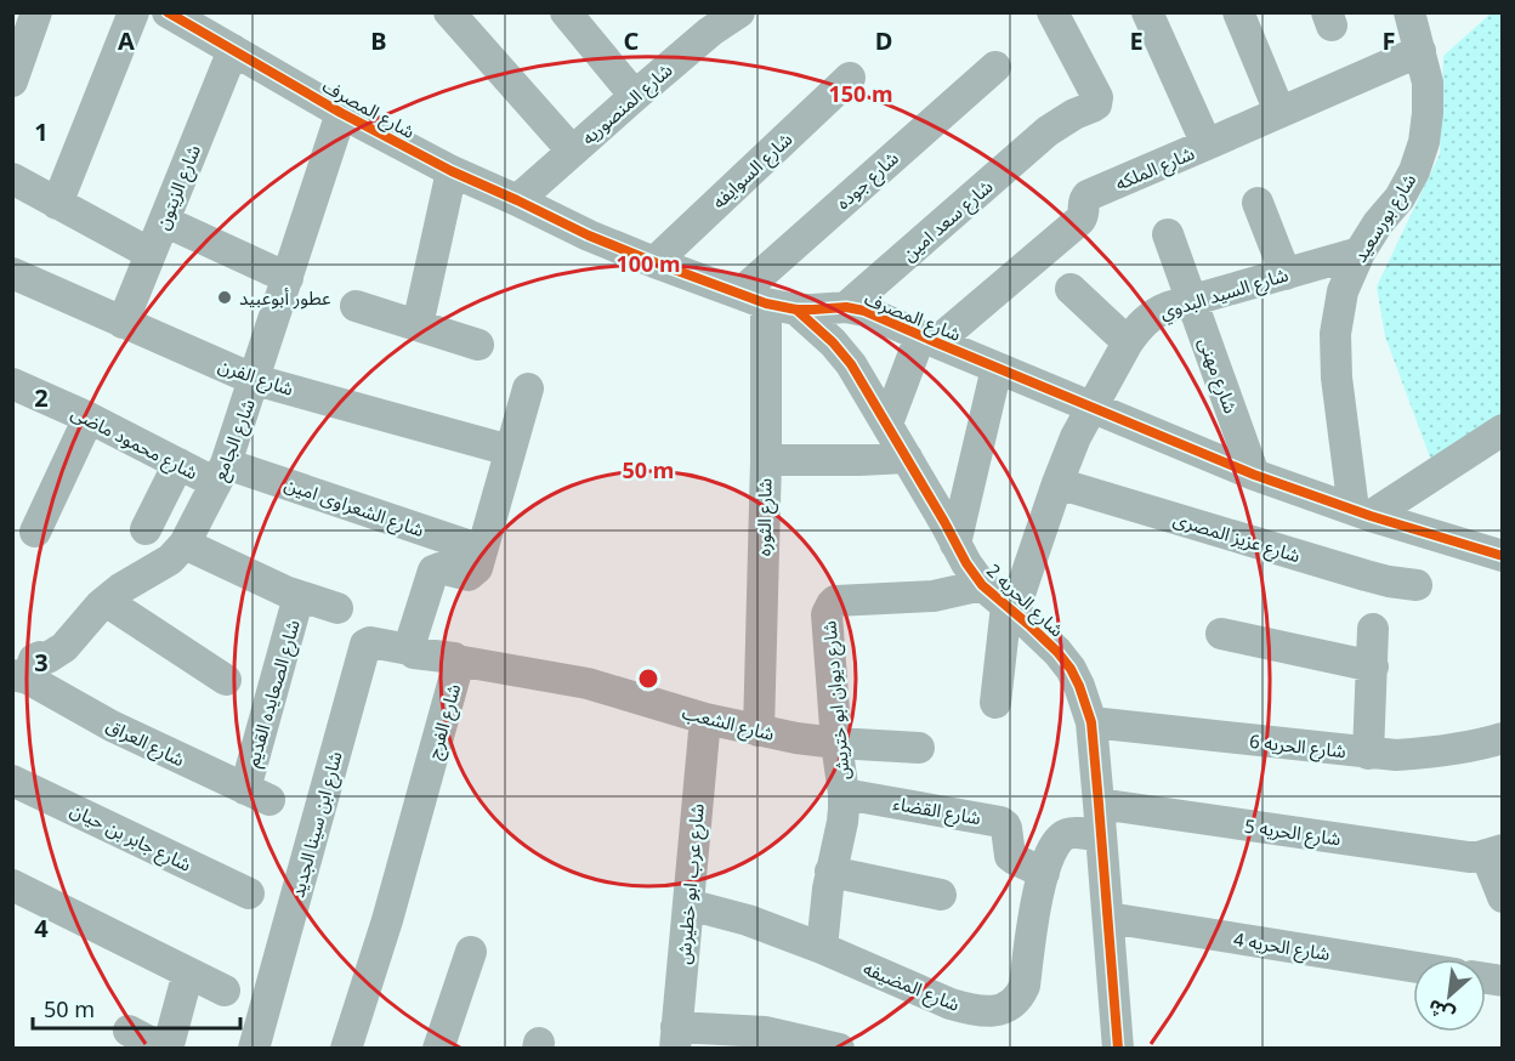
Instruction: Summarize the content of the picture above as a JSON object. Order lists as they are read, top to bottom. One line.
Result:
{"streets":{"street":["شارع المنصوريه","شارع المصرف","شارع الملكه","شارع السوايفه","شارع جوده","شارع الزيتون","شارع بورسعيد","شارع سعد امين","شارع السيد البدوي","شارع مهنى","شارع الفرن","شارع الجامع","شارع محمود ماضى","شارع الشعراوى امين","شارع الثوره","شارع عزيز المصرى","شارع الحريه 2","شارع الصعايده القديم","شارع ديوان ابو ختريش","شارع الفرج","شارع الشعب","شارع العراق","شارع الحريه 6","شارع القضاء","شارع ابن سينا الجديد","شارع الحريه 5","شارع جابر بن حيان","شارع عرب ابو خطيرش","شارع الحريه 4","شارع المضيفه"]},"crossings":[["شارع المنصوريه","شارع المصرف"],["شارع المصرف","شارع الملكه"],["شارع المصرف","شارع السوايفه"],["شارع المصرف","شارع جوده"],["شارع المصرف","شارع الزيتون"],["شارع المصرف","شارع بورسعيد"],["شارع المصرف","شارع سعد امين"],["شارع المصرف","شارع السيد البدوي"],["شارع المصرف","شارع مهنى"],["شارع المصرف","شارع الجامع"],["شارع المصرف","شارع الثوره"],["شارع المصرف","شارع الحريه 2"],["شارع الملكه","شارع بورسعيد"],["شارع جوده","شارع الثوره"],["شارع الزيتون","شارع الفرن"],["شارع بورسعيد","شارع السيد البدوي"],["شارع السيد البدوي","شارع مهنى"],["شارع السيد البدوي","شارع عزيز المصرى"],["شارع السيد البدوي","شارع الحريه 2"],["شارع الفرن","شارع الجامع"],["شارع الجامع","شارع محمود ماضى"],["شارع الجامع","شارع الشعراوى امين"],["شارع الجامع","شارع العراق"],["شارع محمود ماضى","شارع الشعراوى امين"],["شارع الثوره","شارع الشعب"],["شارع الحريه 2","شارع ديوان ابو ختريش"],["شارع الحريه 2","شارع الحريه 6"],["شارع الحريه 2","شارع الحريه 5"],["شارع الحريه 2","شارع الحريه 4"],["شارع الحريه 2","شارع المضيفه"],["شارع الصعايده القديم","شارع العراق"],["شارع ديوان ابو ختريش","شارع الشعب"],["شارع ديوان ابو ختريش","شارع القضاء"],["شارع ديوان ابو ختريش","شارع المضيفه"],["شارع الفرج","شارع الشعب"],["شارع الفرج","شارع ابن سينا الجديد"],["شارع الشعب","شارع عرب ابو خطيرش"],["شارع القضاء","شارع المضيفه"],["شارع عرب ابو خطيرش","شارع المضيفه"]],"places":["عطور أبوعبيد"],"scale_bar":"50 m","north":"bottom left","grid":{"columns":["A","B","C","D","E","F"],"rows":["1","2","3","4"]},"rings":["150 m","100 m","50 m"]}
